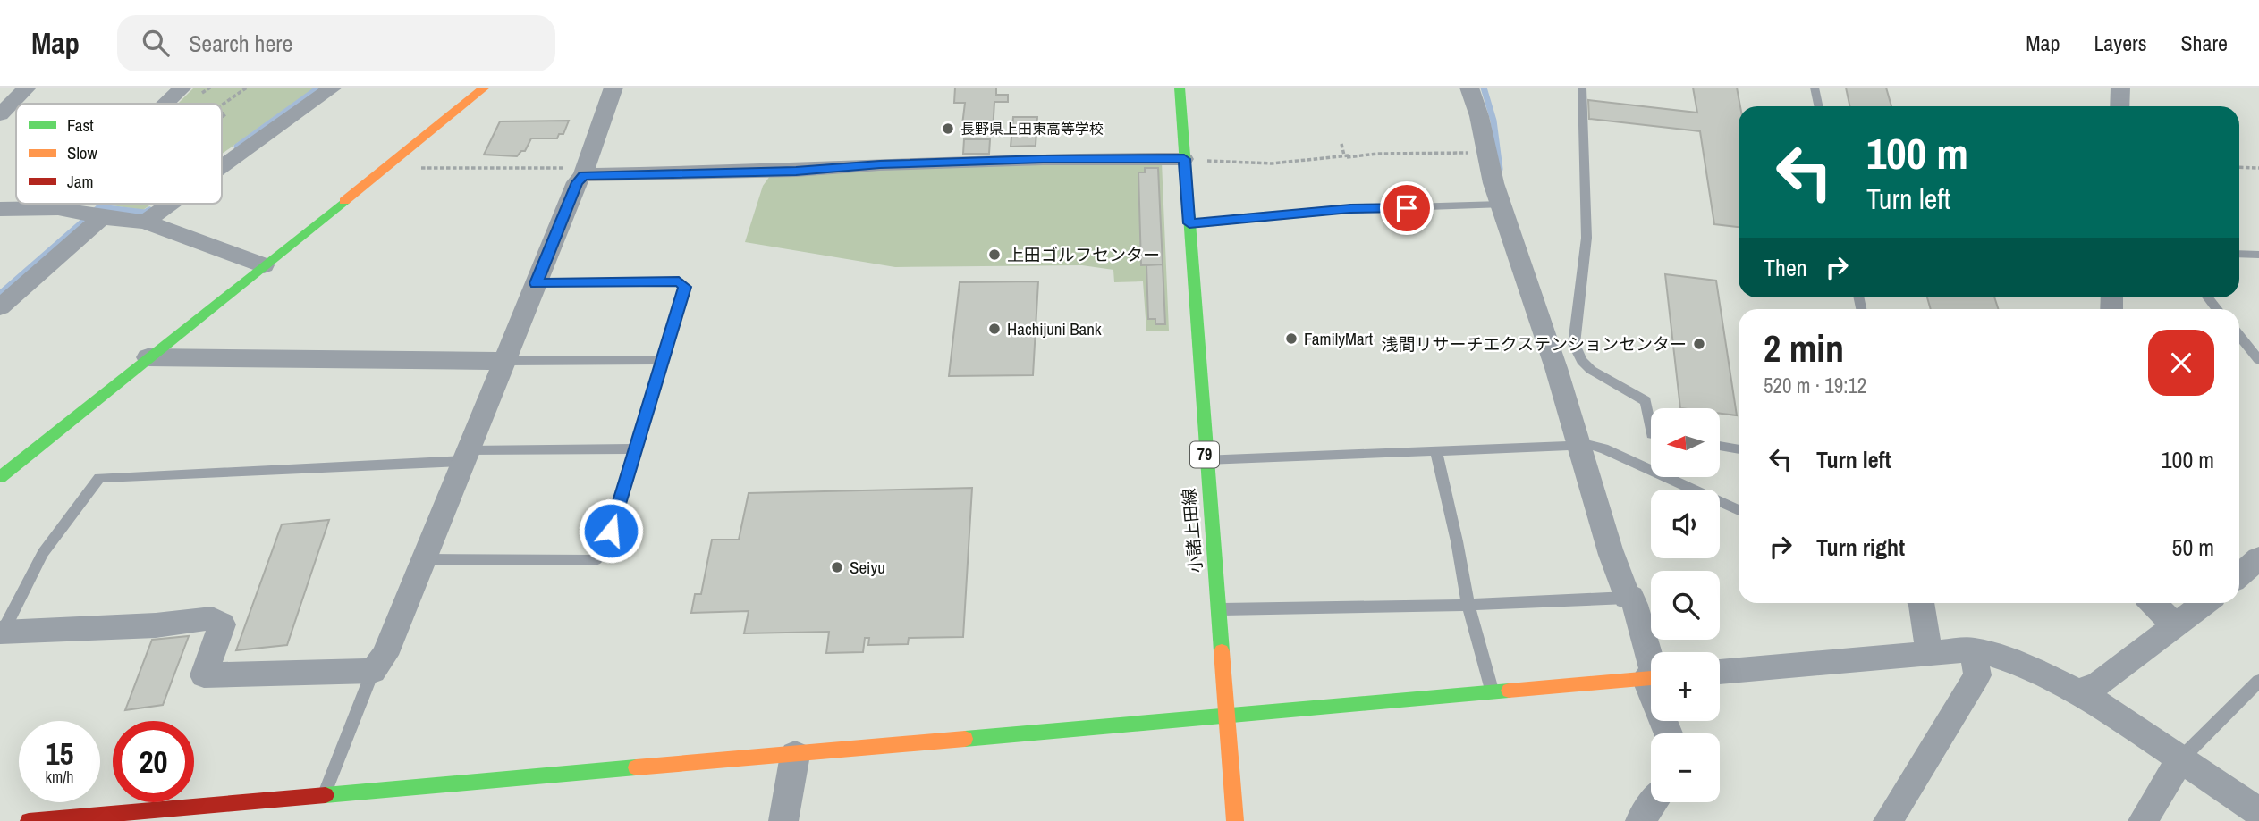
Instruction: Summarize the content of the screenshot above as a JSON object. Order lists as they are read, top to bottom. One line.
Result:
{"streets":{"street":["79","小諸上田線"]},"places":["長野県上田東高等学校","上田ゴルフセンター","Hachijuni Bank","FamilyMart","浅間リサーチエクステンションセンター","Seiyu"],"legend":["Fast","Slow","Jam"],"north":"left","page":{"header":"Map","search":"Search here","nav":["Map","Layers","Share"],"turn":["100 m","Turn left"],"then":"Then","heading":["2 min","520 m · 19:12"],"map_buttons":["+","−"],"list":[{"name":"Turn left","value":"100 m"},{"name":"Turn right","value":"50 m"}],"speed":"15 km/h","limit":"20"}}
